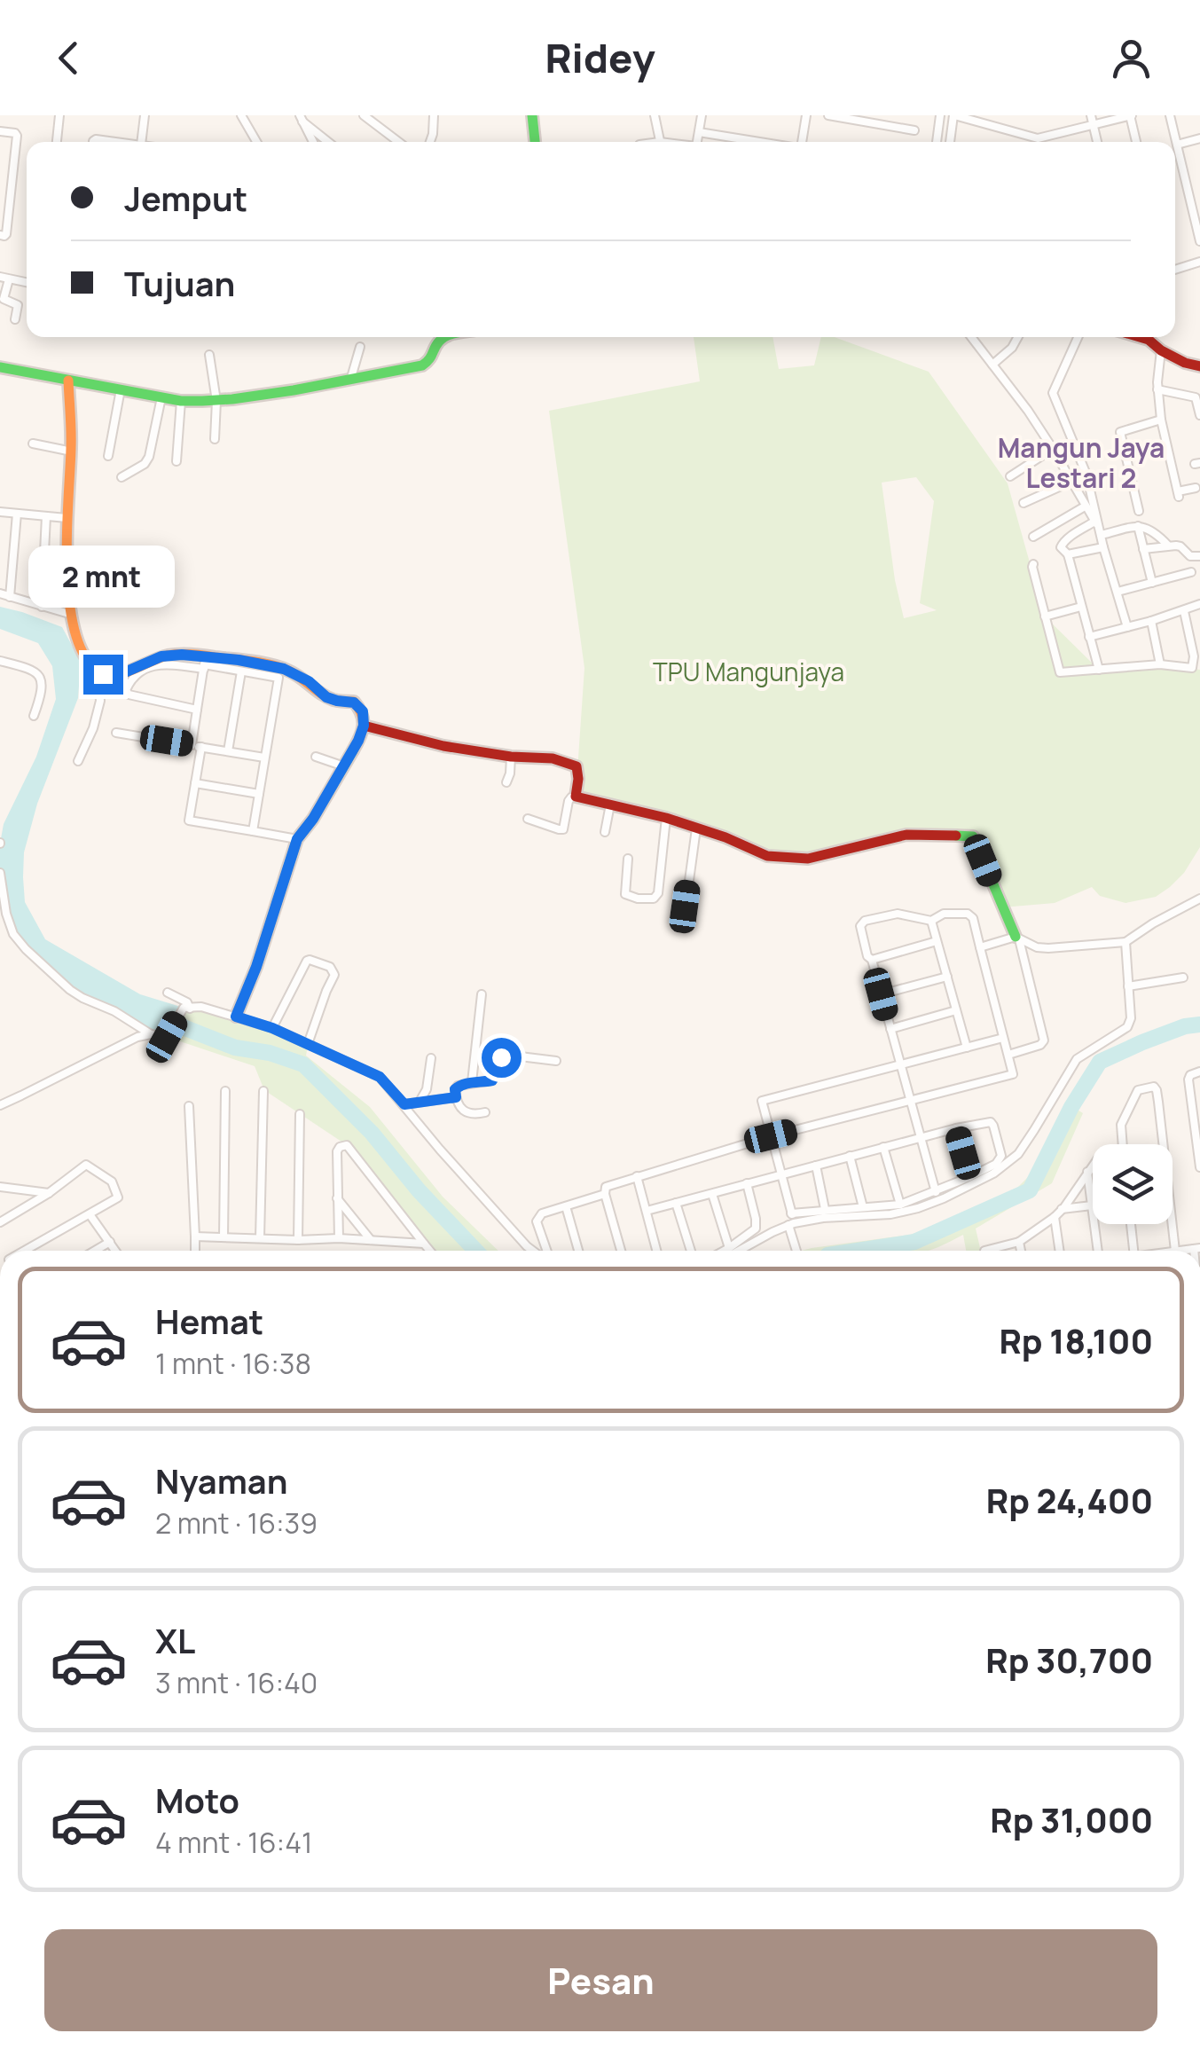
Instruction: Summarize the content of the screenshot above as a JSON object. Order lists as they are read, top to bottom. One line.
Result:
{"districts":["Mangun Jaya Lestari 2"],"parks":["TPU Mangunjaya"],"page":{"header":"Ridey","banner":["Jemput","Tujuan"],"bubble":"2 mnt","list":[{"name":"Hemat","note":"1 mnt · 16:38","value":"Rp 18,100"},{"name":"Nyaman","note":"2 mnt · 16:39","value":"Rp 24,400"},{"name":"XL","note":"3 mnt · 16:40","value":"Rp 30,700"},{"name":"Moto","note":"4 mnt · 16:41","value":"Rp 31,000"}],"buttons":"Pesan"}}
